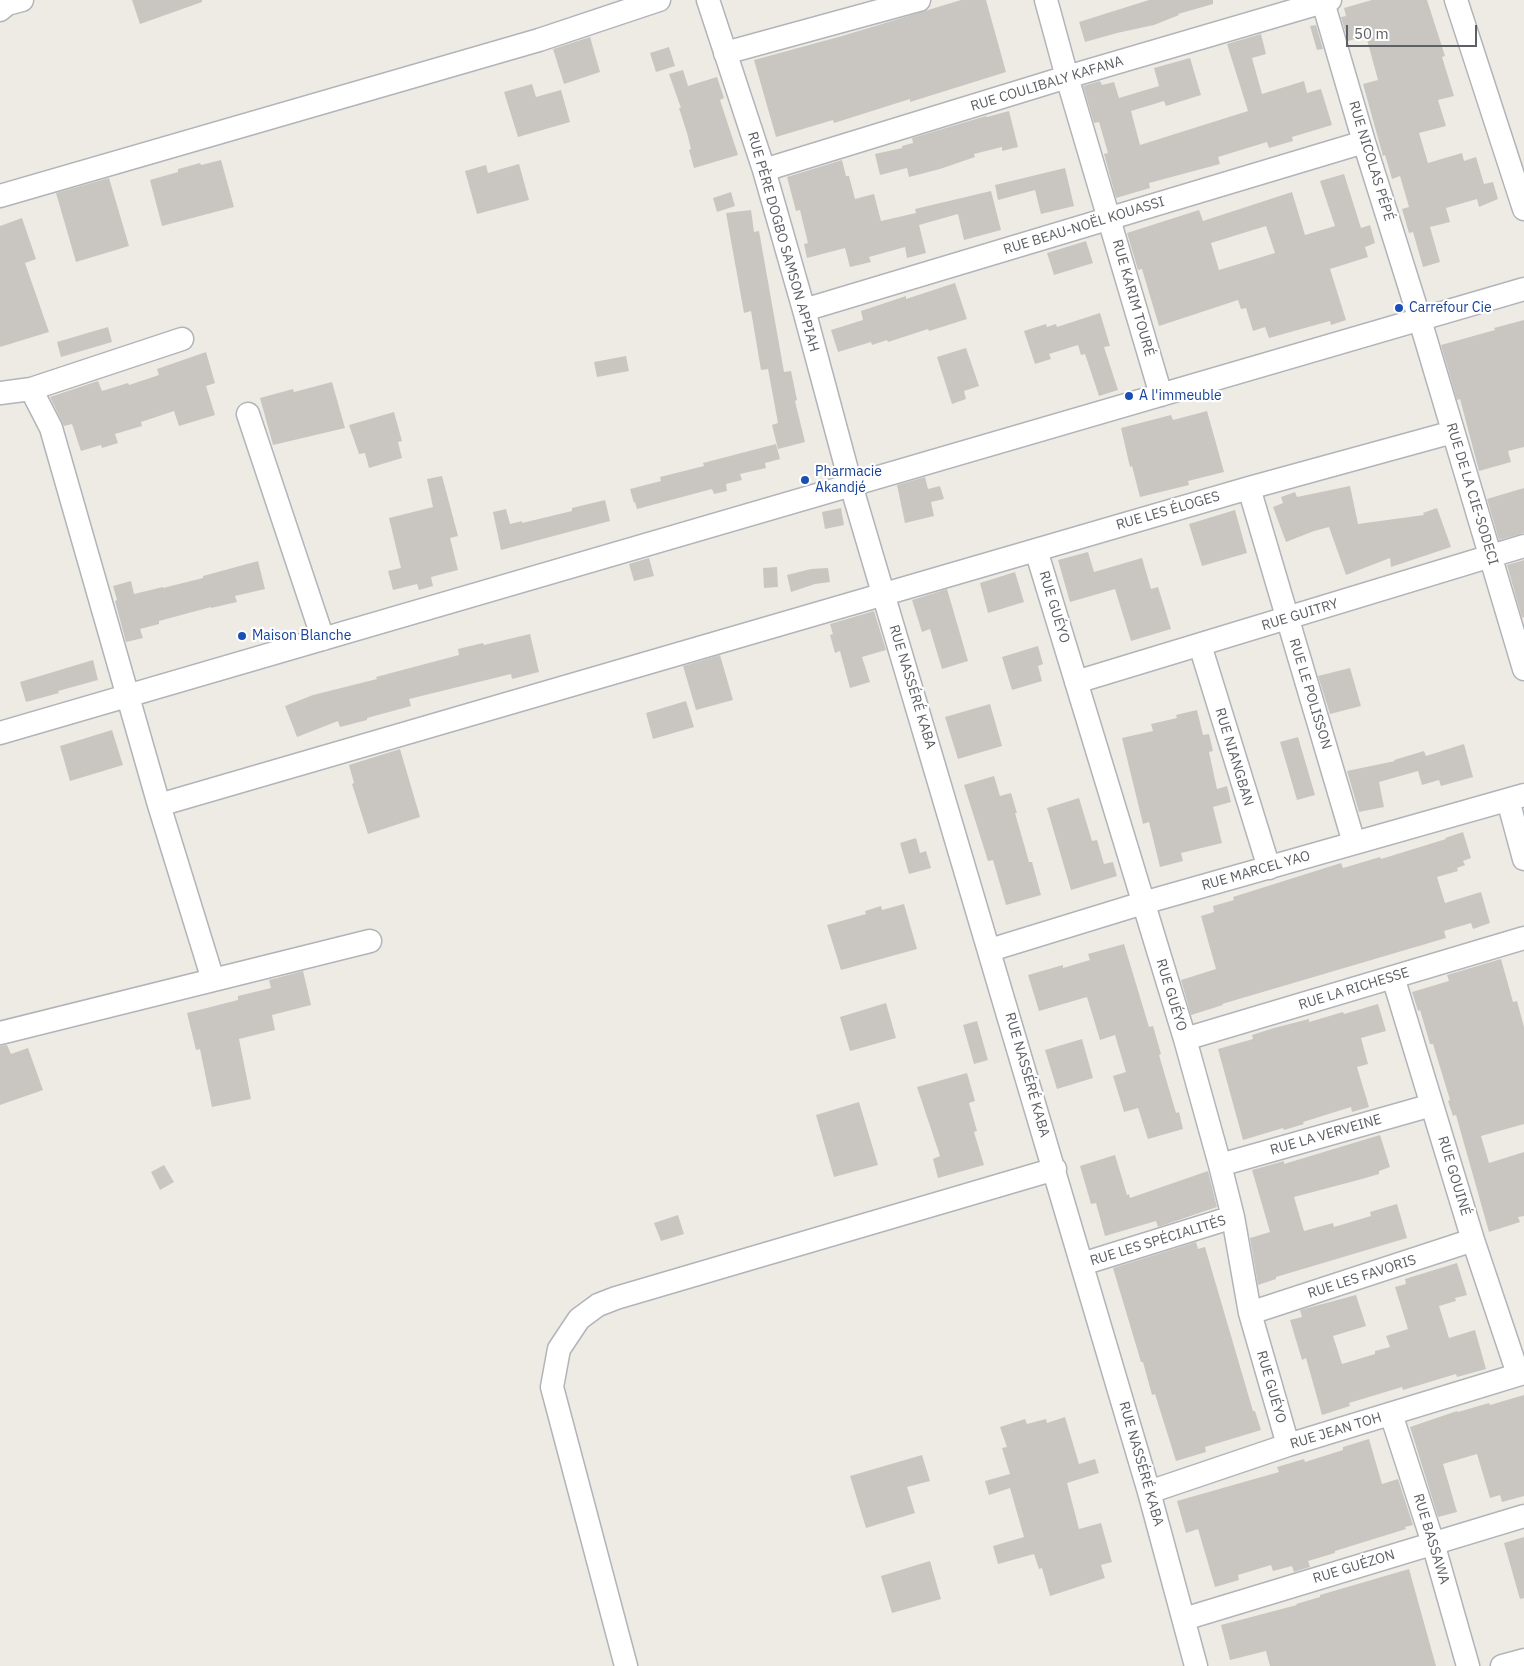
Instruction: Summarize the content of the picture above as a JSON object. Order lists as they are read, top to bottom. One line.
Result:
{"streets":{"street":["RUE COULIBALY KAFANA","RUE NICOLAS PÉPÉ","RUE BEAU-NOËL KOUASSI","RUE PÈRE DOGBO SAMSON APPIAH","RUE KARIM TOURÉ","RUE DE LA CIE-SODECI","RUE LES ÉLOGES","RUE GUÉYO","RUE GUITRY","RUE NASSÉRÉ KABA","RUE LE POLISSON","RUE NIANGBAN","RUE MARCEL YAO","RUE LA RICHESSE","RUE LA VERVEINE","RUE GOUINÉ","RUE LES SPÉCIALITÉS","RUE LES FAVORIS","RUE JEAN TOH","RUE BASSAWA","RUE GUÉZON"]},"crossings":[["RUE COULIBALY KAFANA","RUE NICOLAS PÉPÉ"],["RUE COULIBALY KAFANA","RUE PÈRE DOGBO SAMSON APPIAH"],["RUE COULIBALY KAFANA","RUE KARIM TOURÉ"],["RUE NICOLAS PÉPÉ","RUE BEAU-NOËL KOUASSI"],["RUE NICOLAS PÉPÉ","RUE DE LA CIE-SODECI"],["RUE BEAU-NOËL KOUASSI","RUE PÈRE DOGBO SAMSON APPIAH"],["RUE BEAU-NOËL KOUASSI","RUE KARIM TOURÉ"],["RUE PÈRE DOGBO SAMSON APPIAH","RUE NASSÉRÉ KABA"],["RUE DE LA CIE-SODECI","RUE LES ÉLOGES"],["RUE DE LA CIE-SODECI","RUE GUITRY"],["RUE LES ÉLOGES","RUE GUÉYO"],["RUE LES ÉLOGES","RUE NASSÉRÉ KABA"],["RUE LES ÉLOGES","RUE LE POLISSON"],["RUE GUÉYO","RUE GUITRY"],["RUE GUÉYO","RUE MARCEL YAO"],["RUE GUÉYO","RUE LA RICHESSE"],["RUE GUÉYO","RUE LA VERVEINE"],["RUE GUÉYO","RUE LES SPÉCIALITÉS"],["RUE GUÉYO","RUE LES FAVORIS"],["RUE GUÉYO","RUE JEAN TOH"],["RUE GUITRY","RUE LE POLISSON"],["RUE GUITRY","RUE NIANGBAN"],["RUE NASSÉRÉ KABA","RUE MARCEL YAO"],["RUE NASSÉRÉ KABA","RUE LES SPÉCIALITÉS"],["RUE NASSÉRÉ KABA","RUE JEAN TOH"],["RUE NASSÉRÉ KABA","RUE GUÉZON"],["RUE LE POLISSON","RUE MARCEL YAO"],["RUE NIANGBAN","RUE MARCEL YAO"],["RUE LA RICHESSE","RUE GOUINÉ"],["RUE LA VERVEINE","RUE GOUINÉ"],["RUE GOUINÉ","RUE LES FAVORIS"],["RUE GOUINÉ","RUE JEAN TOH"],["RUE JEAN TOH","RUE BASSAWA"],["RUE BASSAWA","RUE GUÉZON"]],"places":["Carrefour Cie","A l'immeuble","Pharmacie Akandjé","Maison Blanche"],"scale_bar":"50 m"}
